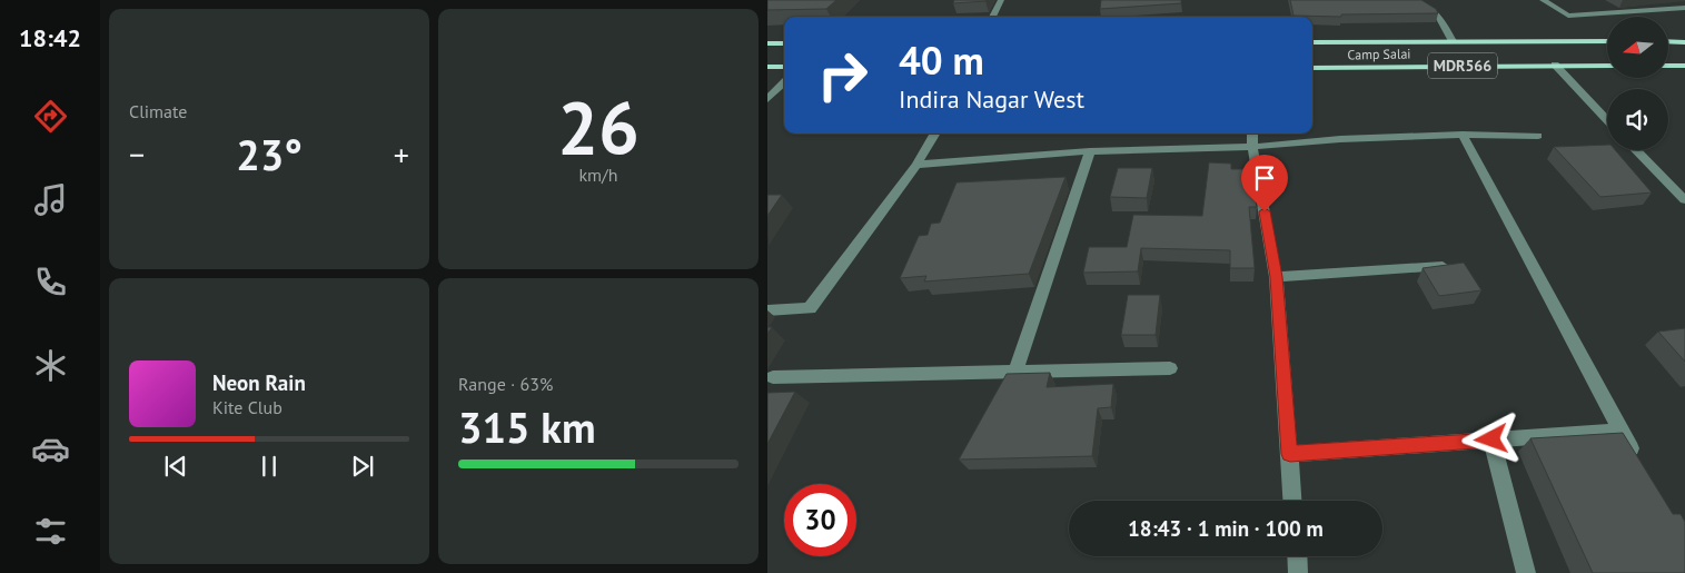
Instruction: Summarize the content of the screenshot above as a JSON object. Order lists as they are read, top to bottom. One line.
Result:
{"streets":{"main road":["Camp Salai","MDR566"]},"north":"left","page":{"tabs":"18:42","tile":["Climate",["26","km/h"],["Range · 63%","315 km"]],"turn":["40 m","Indira Nagar West"],"heat":["−","23°","+"],"song":["Neon Rain","Kite Club"],"limit":"30","trip":"18:43 · 1 min · 100 m"}}
